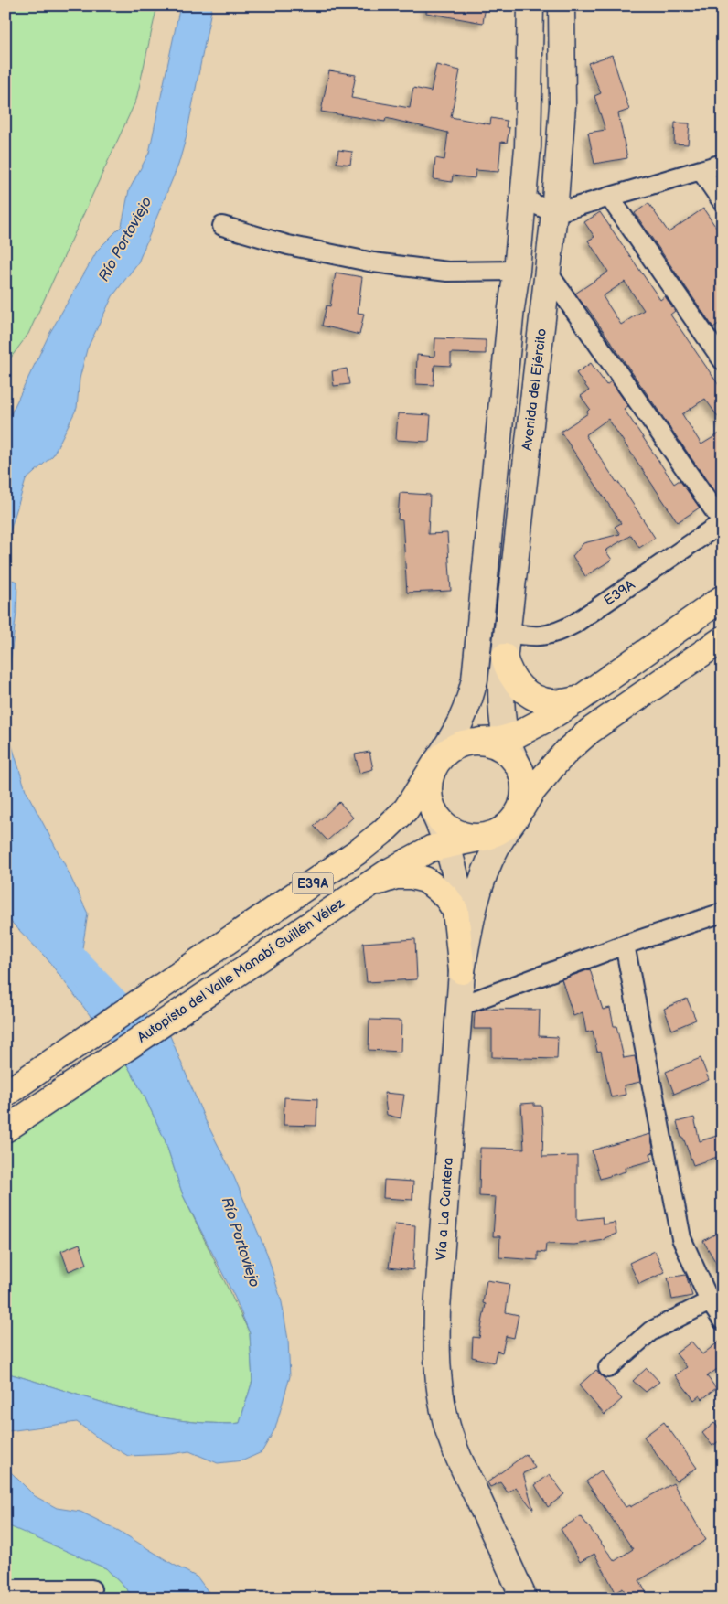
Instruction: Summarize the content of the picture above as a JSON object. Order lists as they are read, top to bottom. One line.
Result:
{"streets":{"main road":["Avenida del Ejército","E39A","Autopista del Valle Manabí Guillén Vélez","Vía a La Cantera"]},"crossings":[["Avenida del Ejército","E39A"],["Avenida del Ejército","Autopista del Valle Manabí Guillén Vélez"],["Avenida del Ejército","Vía a La Cantera"],["E39A","Autopista del Valle Manabí Guillén Vélez"],["E39A","Vía a La Cantera"],["Autopista del Valle Manabí Guillén Vélez","Vía a La Cantera"]],"water":["Río Portoviejo"]}
